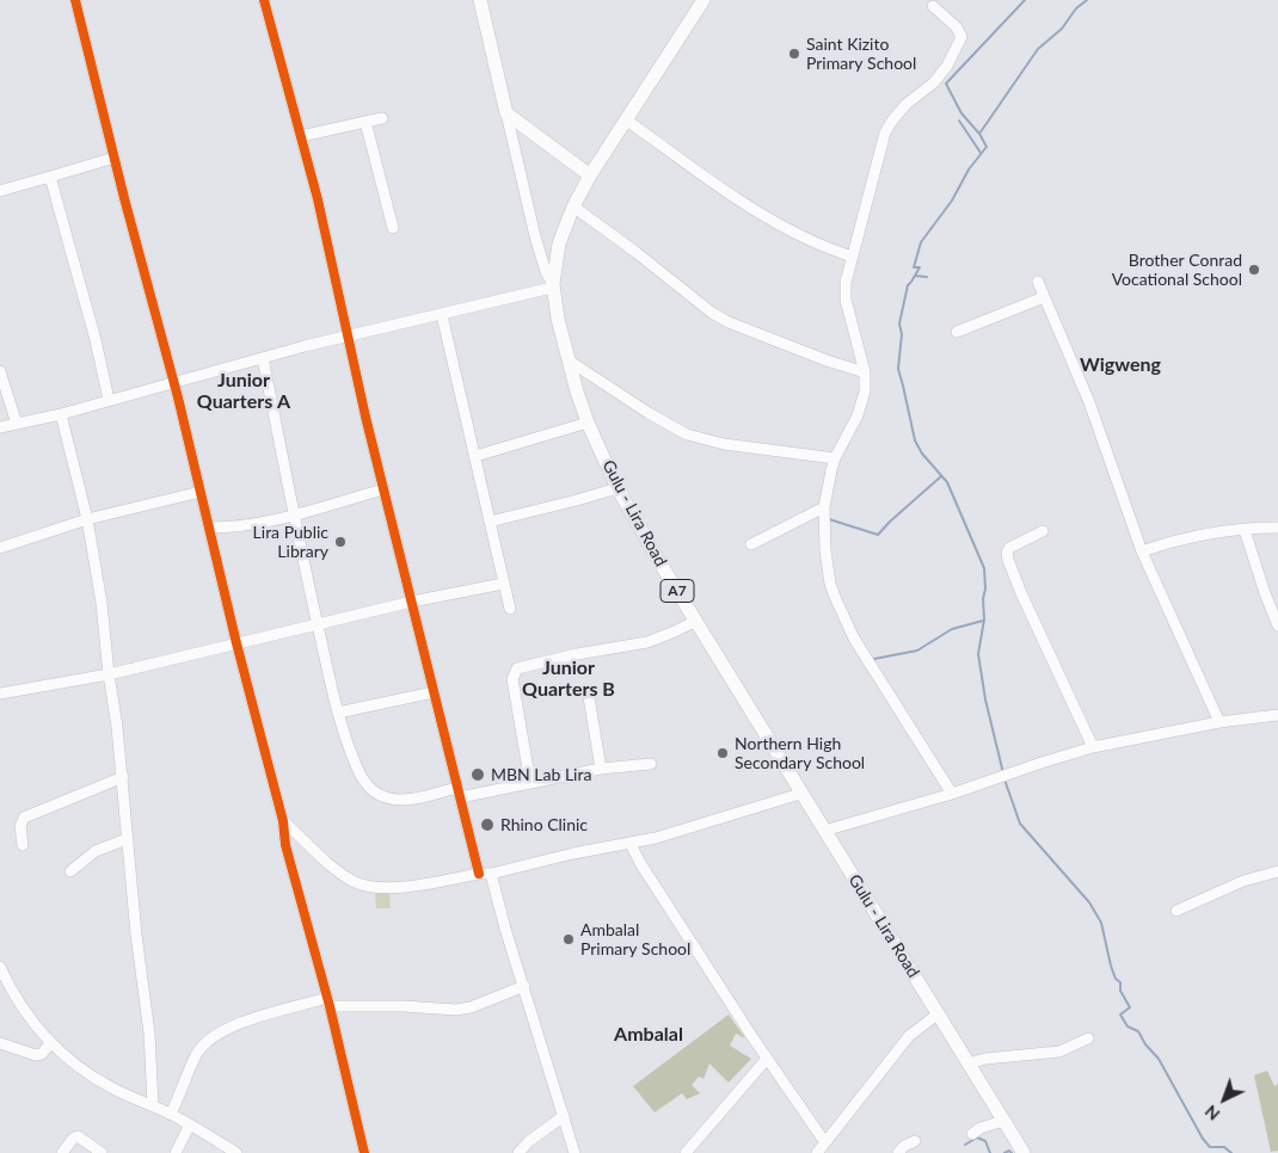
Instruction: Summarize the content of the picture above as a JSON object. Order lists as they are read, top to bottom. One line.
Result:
{"streets":{"main road":["Gulu - Lira Road","A7"]},"districts":["Wigweng","Junior Quarters A","Junior Quarters B","Ambalal"],"places":["Saint Kizito Primary School","Brother Conrad Vocational School","Lira Public Library","Northern High Secondary School","MBN Lab Lira","Rhino Clinic","Ambalal Primary School"],"north":"bottom left"}
